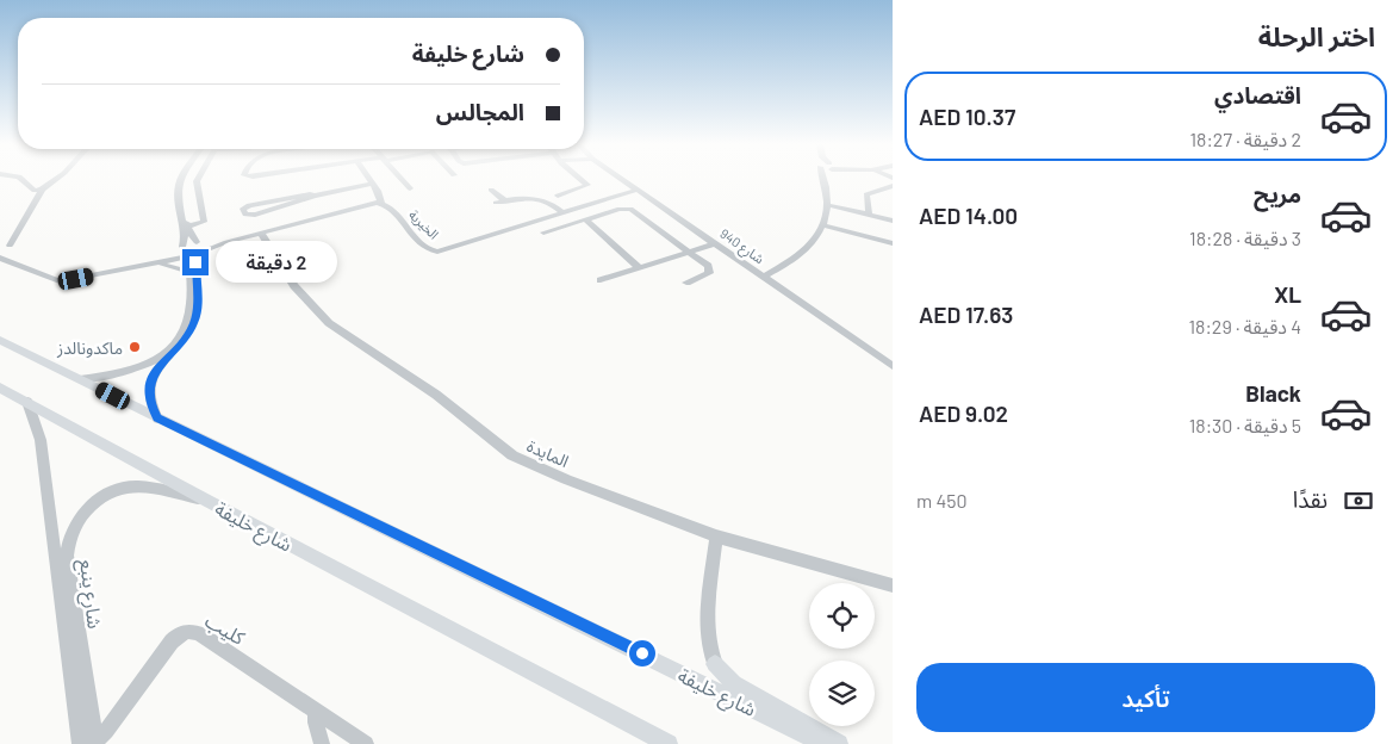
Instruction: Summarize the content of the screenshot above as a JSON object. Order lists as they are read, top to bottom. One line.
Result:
{"streets":{"main road":["شارع خليفة"],"street":["الخيرية","شارع 940","المايدة","شارع ينبع","كليب"]},"crossings":[["الخيرية","شارع 940"],["شارع خليفة","شارع ينبع"],["شارع ينبع","كليب"]],"places":["ماكدونالدز"],"page":{"heading":"اختر الرحلة","banner":["شارع خليفة","المجالس"],"list":[{"name":"اقتصادي","note":"2 دقيقة · 18:27","value":"AED 10.37"},{"name":"مريح","note":"3 دقيقة · 18:28","value":"AED 14.00"},{"name":"XL","note":"4 دقيقة · 18:29","value":"AED 17.63"},{"name":"Black","note":"5 دقيقة · 18:30","value":"AED 9.02"}],"bubble":"2 دقيقة","pay":["نقدًا","450 m"],"buttons":"تأكيد"}}
